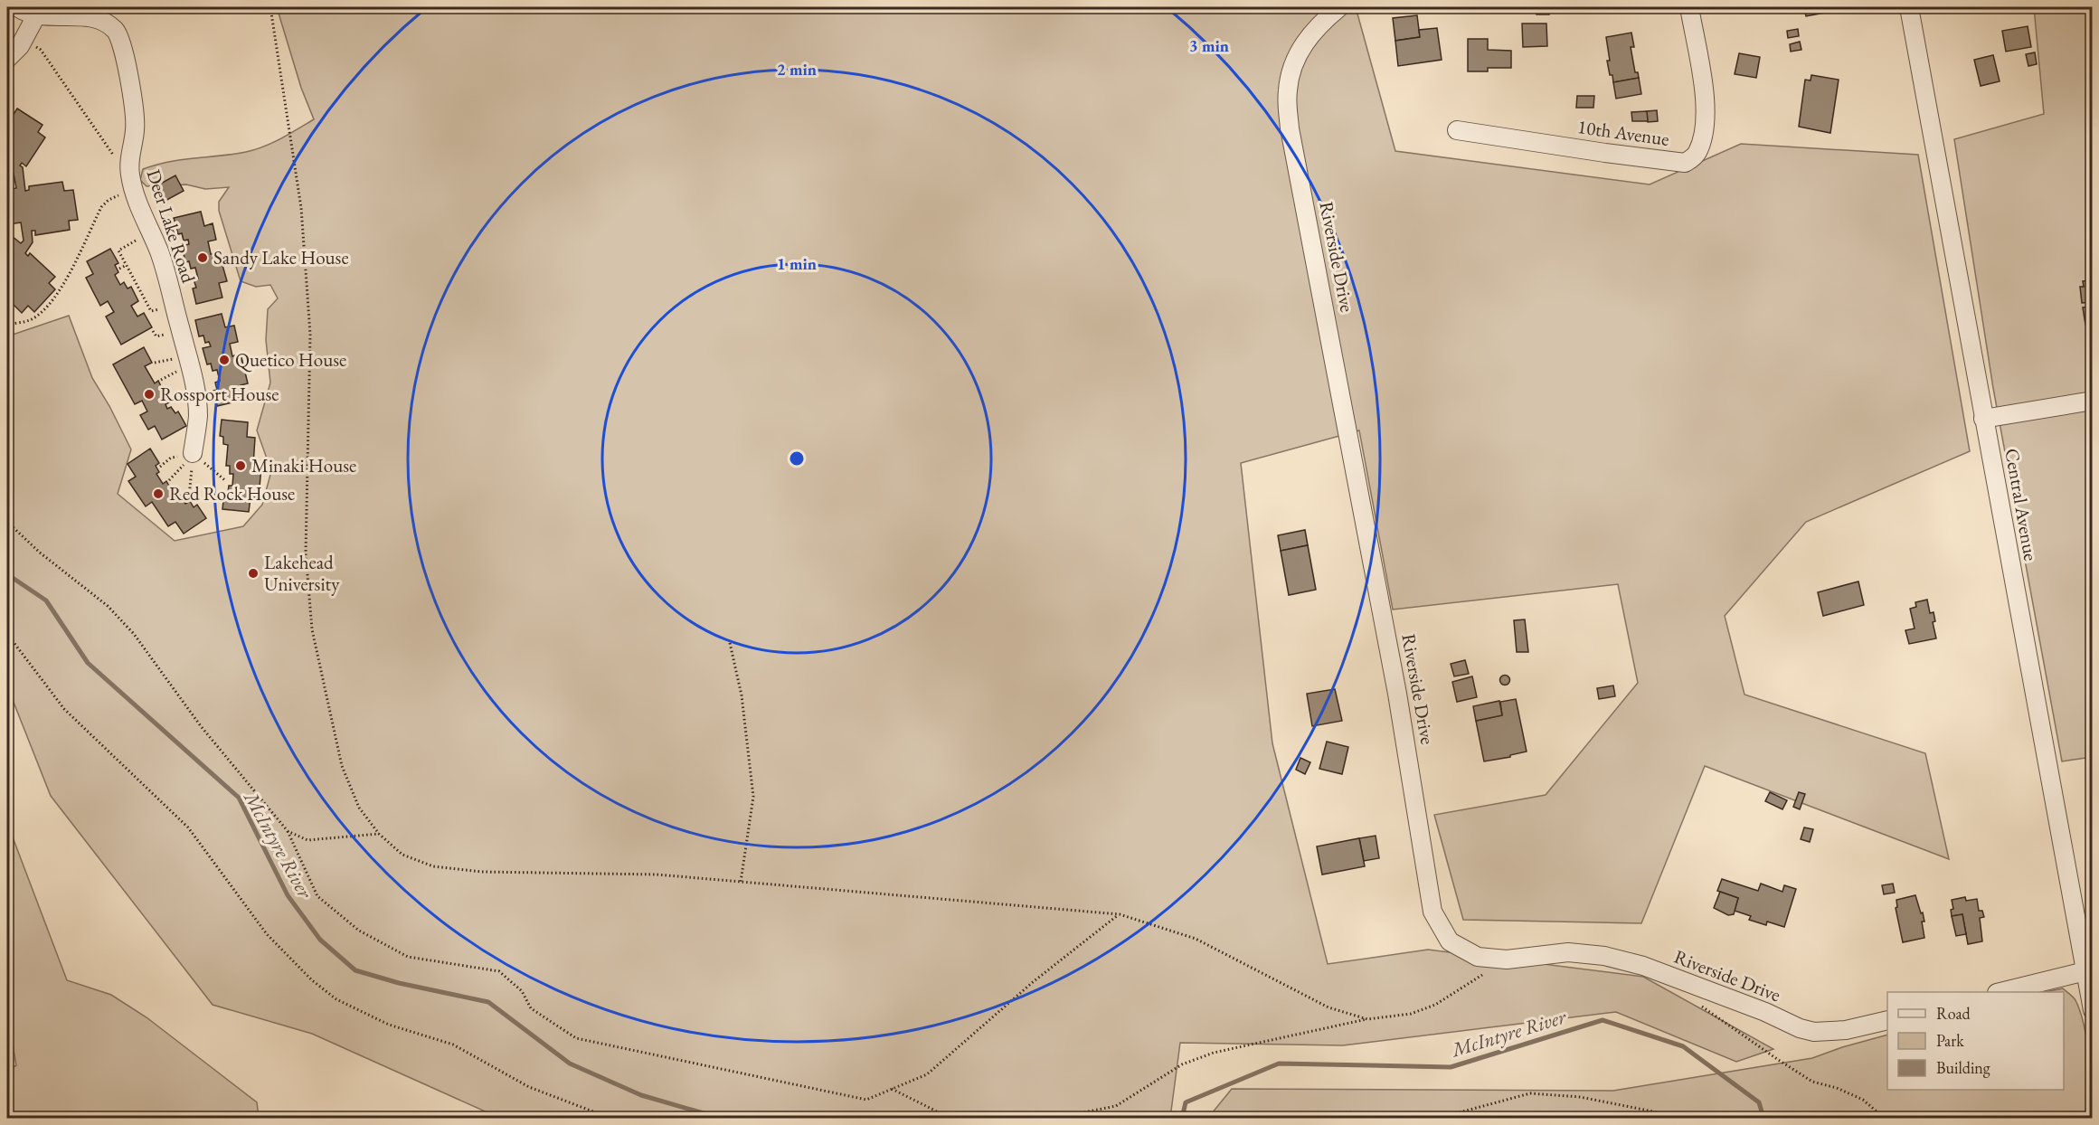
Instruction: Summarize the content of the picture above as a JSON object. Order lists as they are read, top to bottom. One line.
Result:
{"streets":{"street":["10th Avenue","Deer Lake Road","Riverside Drive","Central Avenue"]},"water":["McIntyre River"],"places":["Sandy Lake House","Quetico House","Rossport House","Minaki House","Red Rock House","Lakehead University"],"legend":["Road","Park","Building"],"rings":["3 min","2 min","1 min"]}
